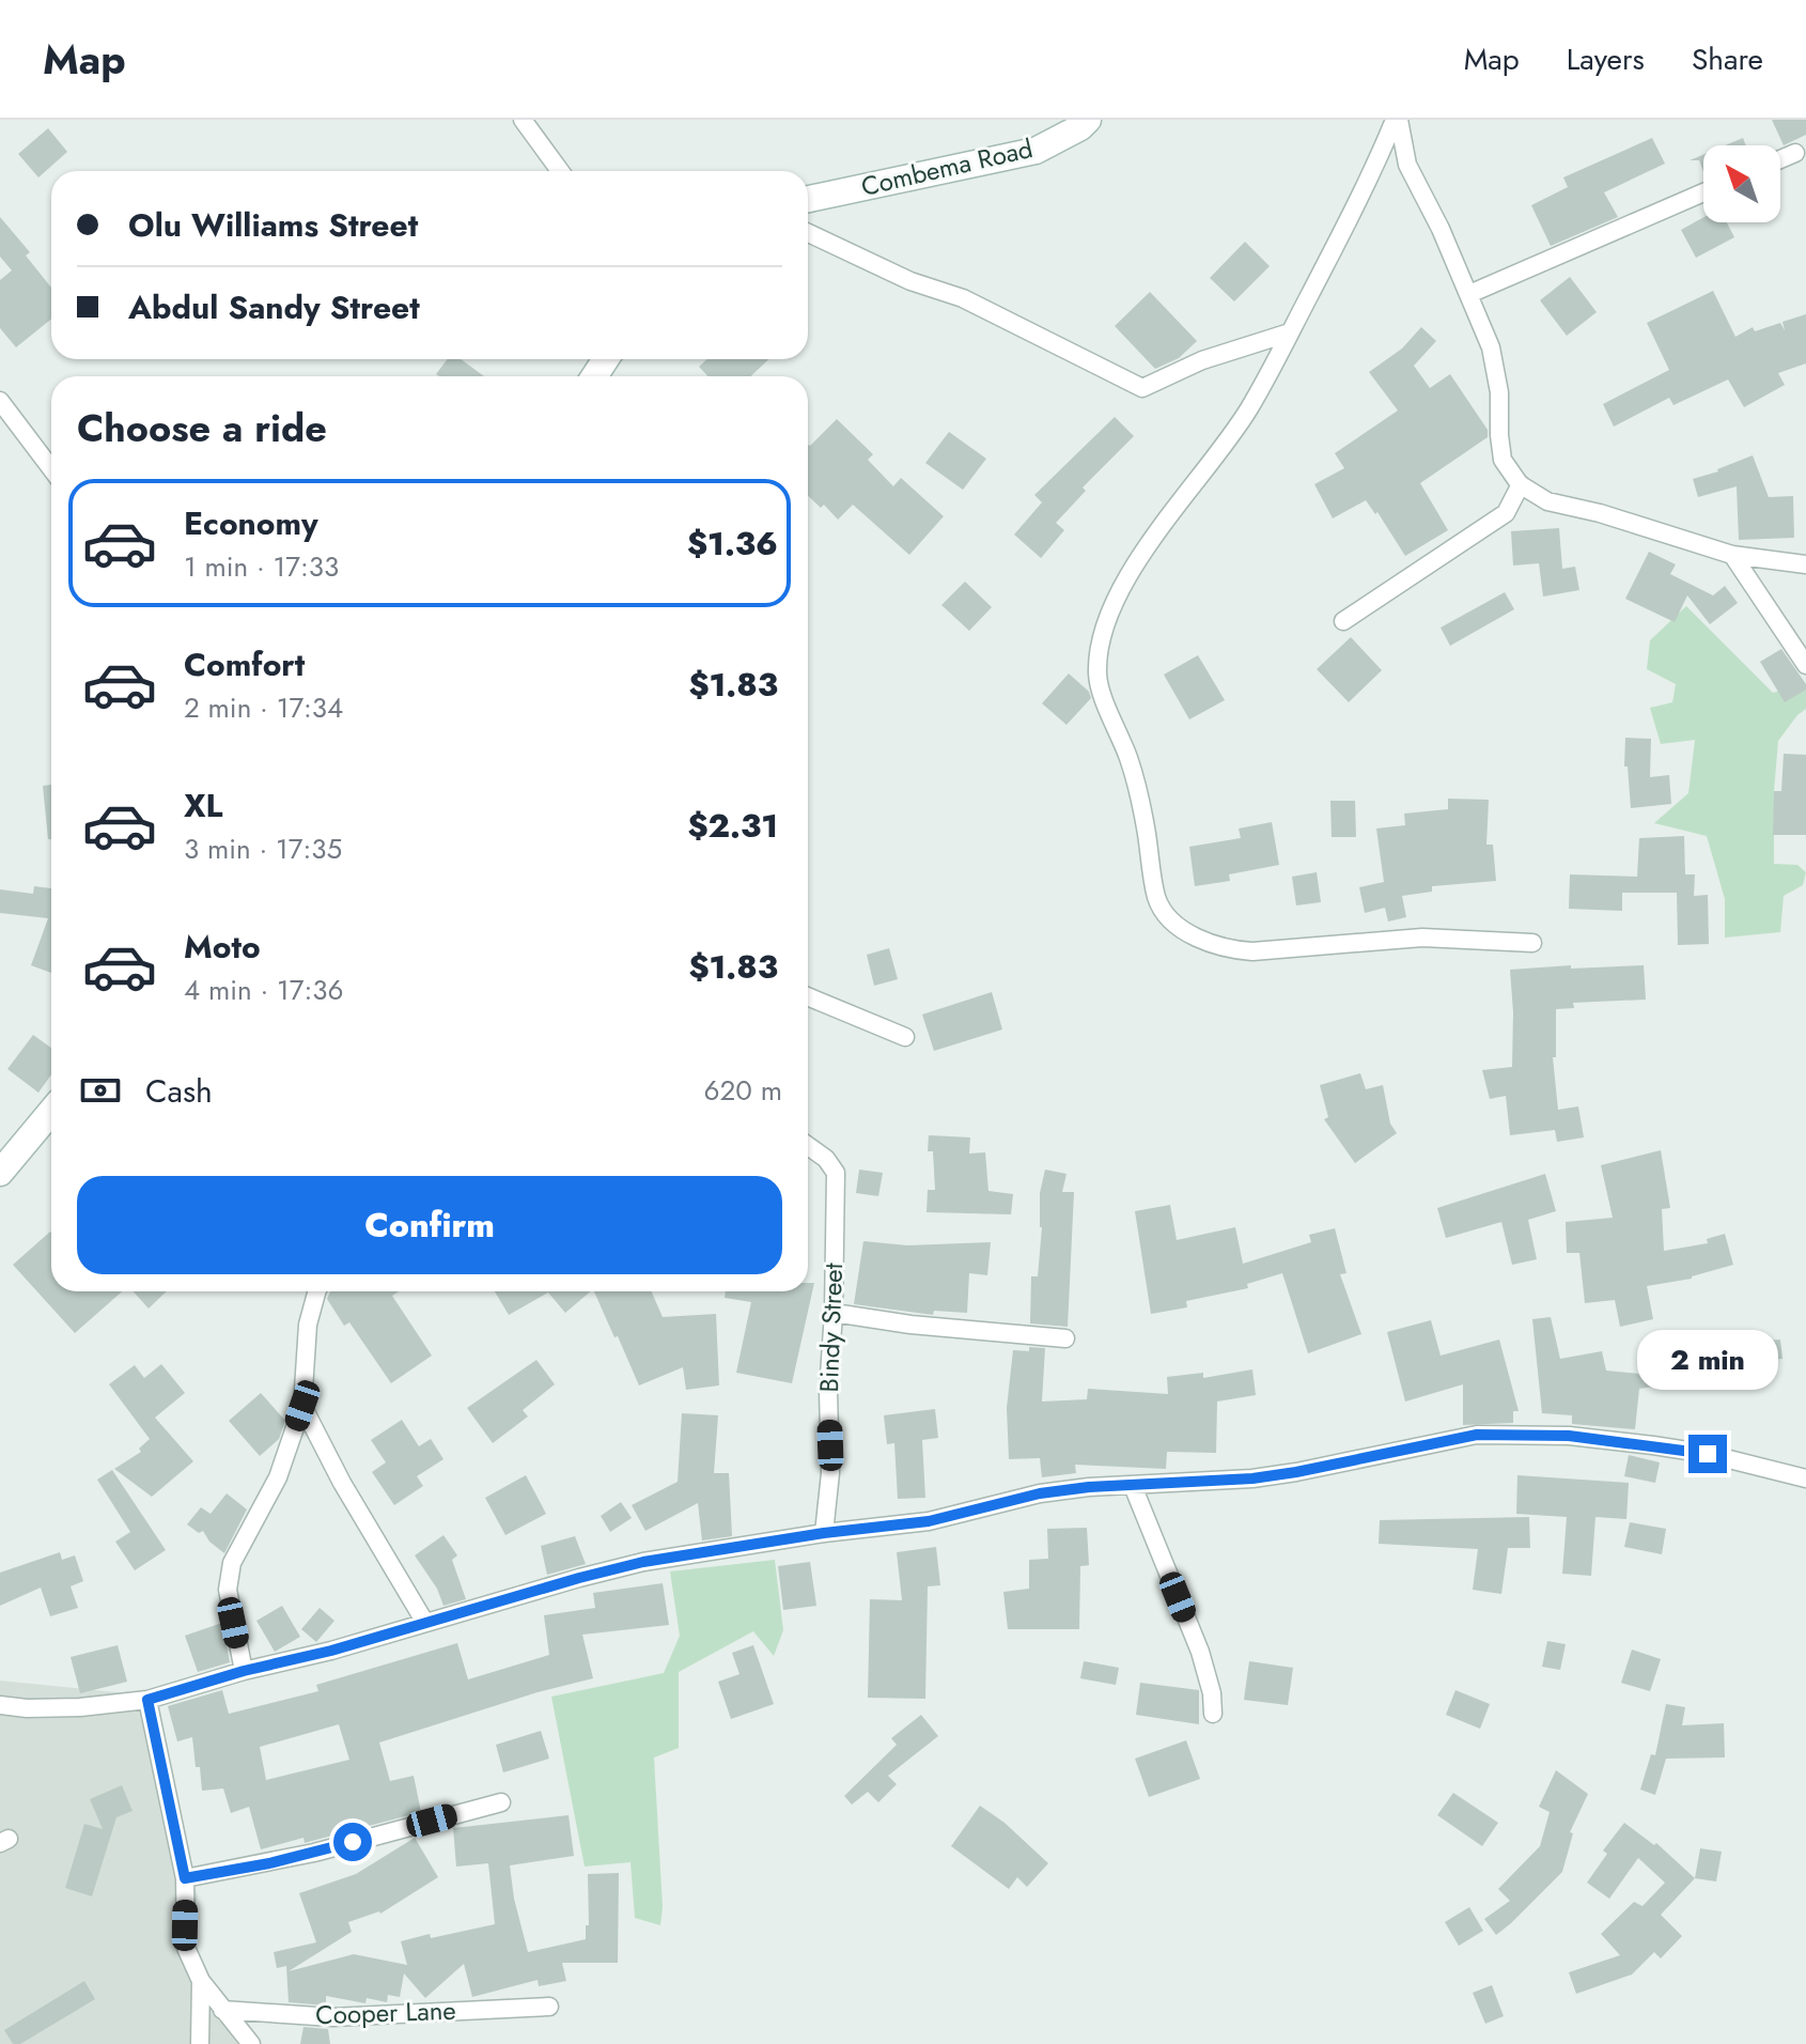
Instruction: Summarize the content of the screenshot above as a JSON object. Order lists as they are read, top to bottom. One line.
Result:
{"streets":{"street":["Combema Road","Bindy Street","Cooper Lane"]},"north":"top left","page":{"header":"Map","nav":["Map","Layers","Share"],"banner":["Olu Williams Street","Abdul Sandy Street"],"heading":"Choose a ride","list":[{"name":"Economy","note":"1 min · 17:33","value":"$1.36"},{"name":"Comfort","note":"2 min · 17:34","value":"$1.83"},{"name":"XL","note":"3 min · 17:35","value":"$2.31"},{"name":"Moto","note":"4 min · 17:36","value":"$1.83"}],"pay":["Cash","620 m"],"buttons":"Confirm","bubble":"2 min"}}
